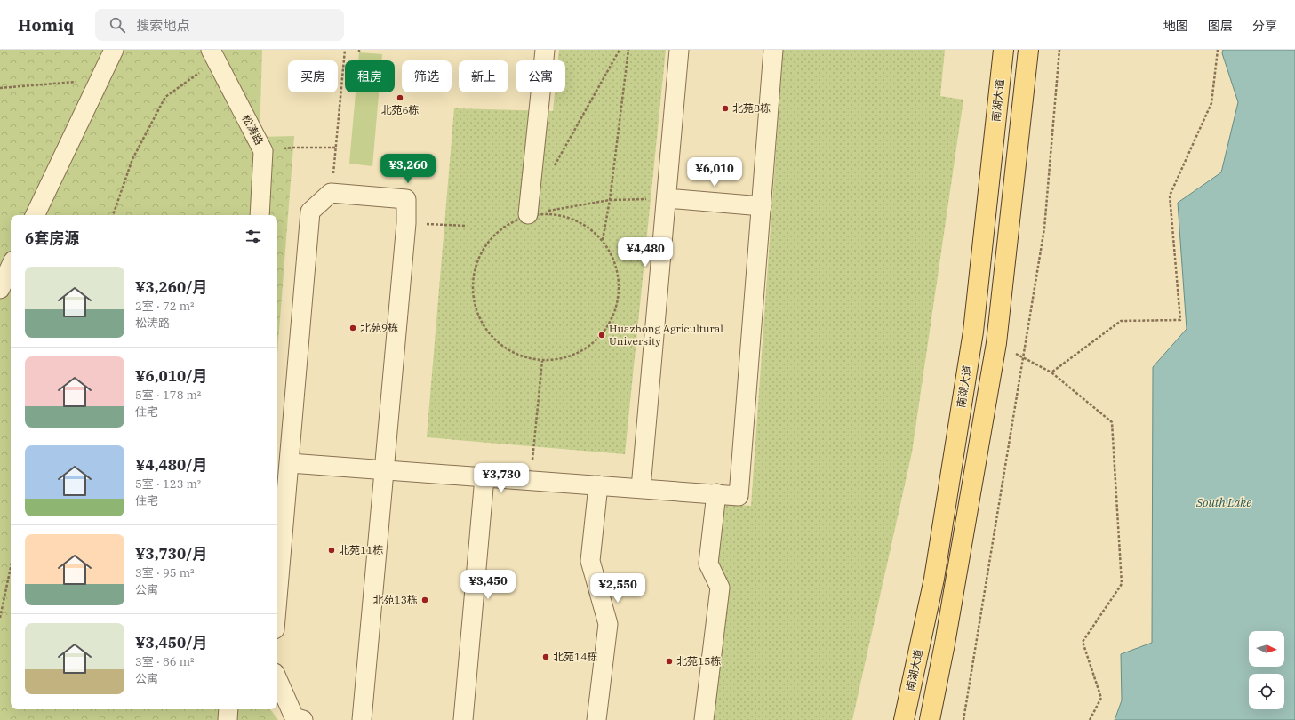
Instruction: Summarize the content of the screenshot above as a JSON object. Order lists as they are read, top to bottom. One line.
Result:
{"streets":{"main road":["南湖大道"],"street":["松涛路"]},"water":["South Lake"],"places":["北苑6栋","北苑8栋","北苑9栋","Huazhong Agricultural University","北苑11栋","北苑13栋","北苑14栋","北苑15栋"],"north":"right","page":{"header":"Homiq","search":"搜索地点","nav":["地图","图层","分享"],"chip":["买房","租房","筛选","新上","公寓"],"price":["¥3,260","¥6,010","¥4,480","¥3,730","¥3,450","¥2,550"],"heading":"6套房源","list":[{"name":"¥3,260/月","note":"2室 · 72 m² · 松涛路"},{"name":"¥6,010/月","note":"5室 · 178 m² · 住宅"},{"name":"¥4,480/月","note":"5室 · 123 m² · 住宅"},{"name":"¥3,730/月","note":"3室 · 95 m² · 公寓"},{"name":"¥3,450/月","note":"3室 · 86 m² · 公寓"}]}}
